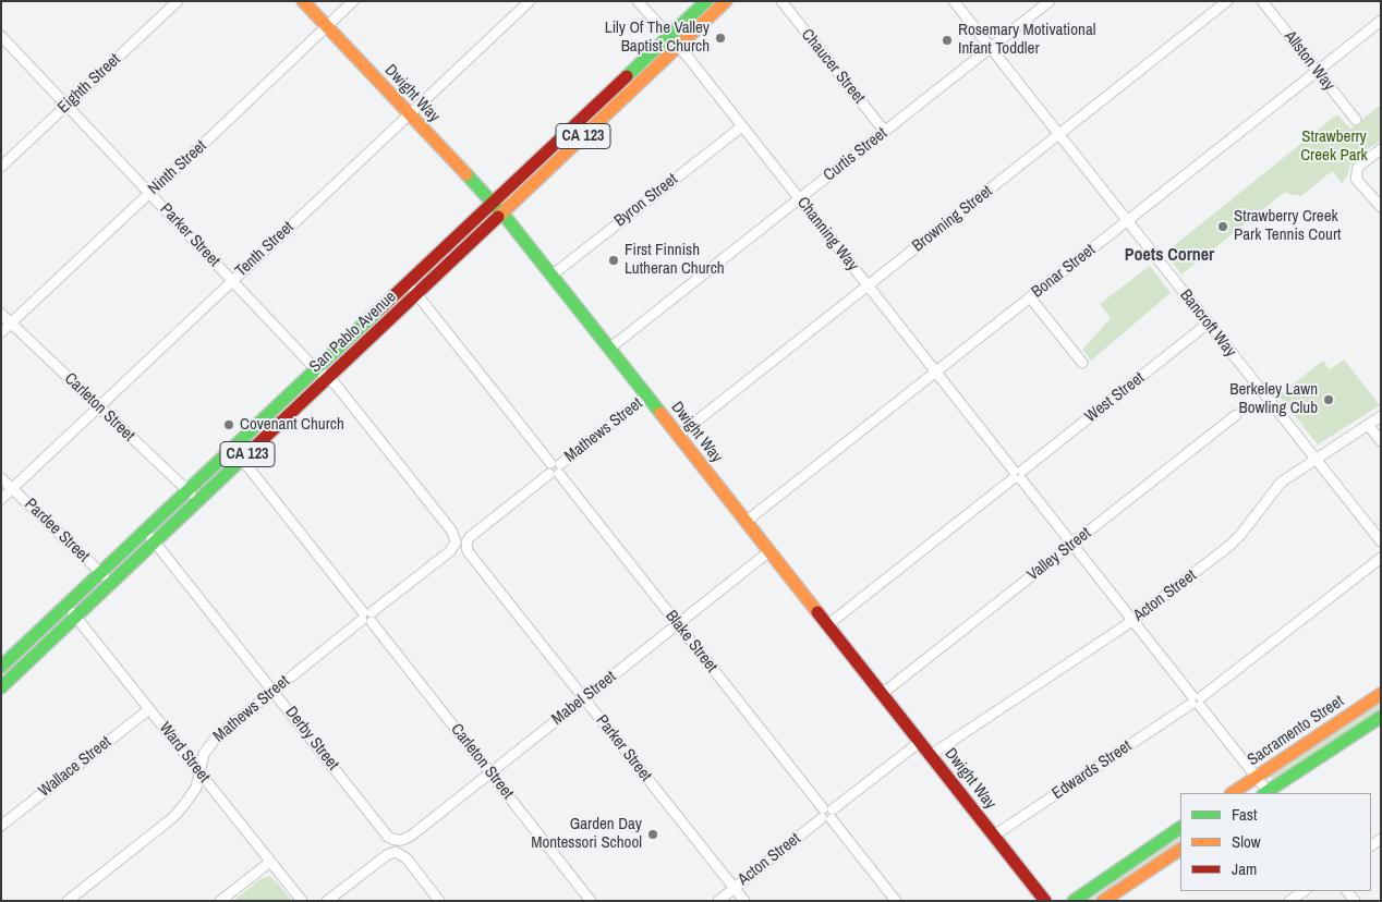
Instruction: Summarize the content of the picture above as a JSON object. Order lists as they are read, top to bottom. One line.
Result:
{"streets":{"main road":["Dwight Way","CA 123","San Pablo Avenue","Sacramento Street"],"street":["Allston Way","Chaucer Street","Eighth Street","Curtis Street","Ninth Street","Byron Street","Browning Street","Channing Way","Parker Street","Tenth Street","Bonar Street","Bancroft Way","West Street","Carleton Street","Mathews Street","Pardee Street","Valley Street","Acton Street","Blake Street","Mabel Street","Derby Street","Ward Street","Wallace Street","Edwards Street"]},"crossings":[["Allston Way","Bonar Street"],["Chaucer Street","Curtis Street"],["Eighth Street","Parker Street"],["Dwight Way","Curtis Street"],["Dwight Way","Ninth Street"],["Dwight Way","Byron Street"],["Dwight Way","Browning Street"],["Dwight Way","Tenth Street"],["Dwight Way","Bonar Street"],["Dwight Way","San Pablo Avenue"],["Dwight Way","West Street"],["Dwight Way","Mathews Street"],["Dwight Way","Valley Street"],["Dwight Way","Acton Street"],["Dwight Way","Mabel Street"],["Dwight Way","Edwards Street"],["Curtis Street","Channing Way"],["Curtis Street","Bancroft Way"],["Ninth Street","Parker Street"],["Ninth Street","Carleton Street"],["Byron Street","Channing Way"],["Browning Street","Channing Way"],["Browning Street","Bancroft Way"],["Channing Way","Bonar Street"],["Channing Way","San Pablo Avenue"],["Channing Way","West Street"],["Channing Way","Valley Street"],["Channing Way","Acton Street"],["Channing Way","Sacramento Street"],["Channing Way","Edwards Street"],["Parker Street","Tenth Street"],["Parker Street","San Pablo Avenue"],["Parker Street","Mathews Street"],["Parker Street","Acton Street"],["Parker Street","Mabel Street"],["Tenth Street","Carleton Street"],["Tenth Street","Pardee Street"],["Bonar Street","Bancroft Way"],["Bancroft Way","West Street"],["Bancroft Way","Acton Street"],["San Pablo Avenue","Carleton Street"],["San Pablo Avenue","Pardee Street"],["San Pablo Avenue","Blake Street"],["San Pablo Avenue","Derby Street"],["San Pablo Avenue","Ward Street"],["Carleton Street","Mathews Street"],["Carleton Street","Mabel Street"],["Mathews Street","Blake Street"],["Mathews Street","Derby Street"],["Mathews Street","Ward Street"],["Acton Street","Blake Street"],["Blake Street","Mabel Street"],["Mabel Street","Derby Street"],["Ward Street","Wallace Street"]],"districts":["Poets Corner"],"parks":["Strawberry Creek Park"],"places":["Lily Of The Valley Baptist Church","Rosemary Motivational Infant Toddler","Strawberry Creek Park Tennis Court","First Finnish Lutheran Church","Berkeley Lawn Bowling Club","Covenant Church","Garden Day Montessori School"],"legend":["Fast","Slow","Jam"]}
